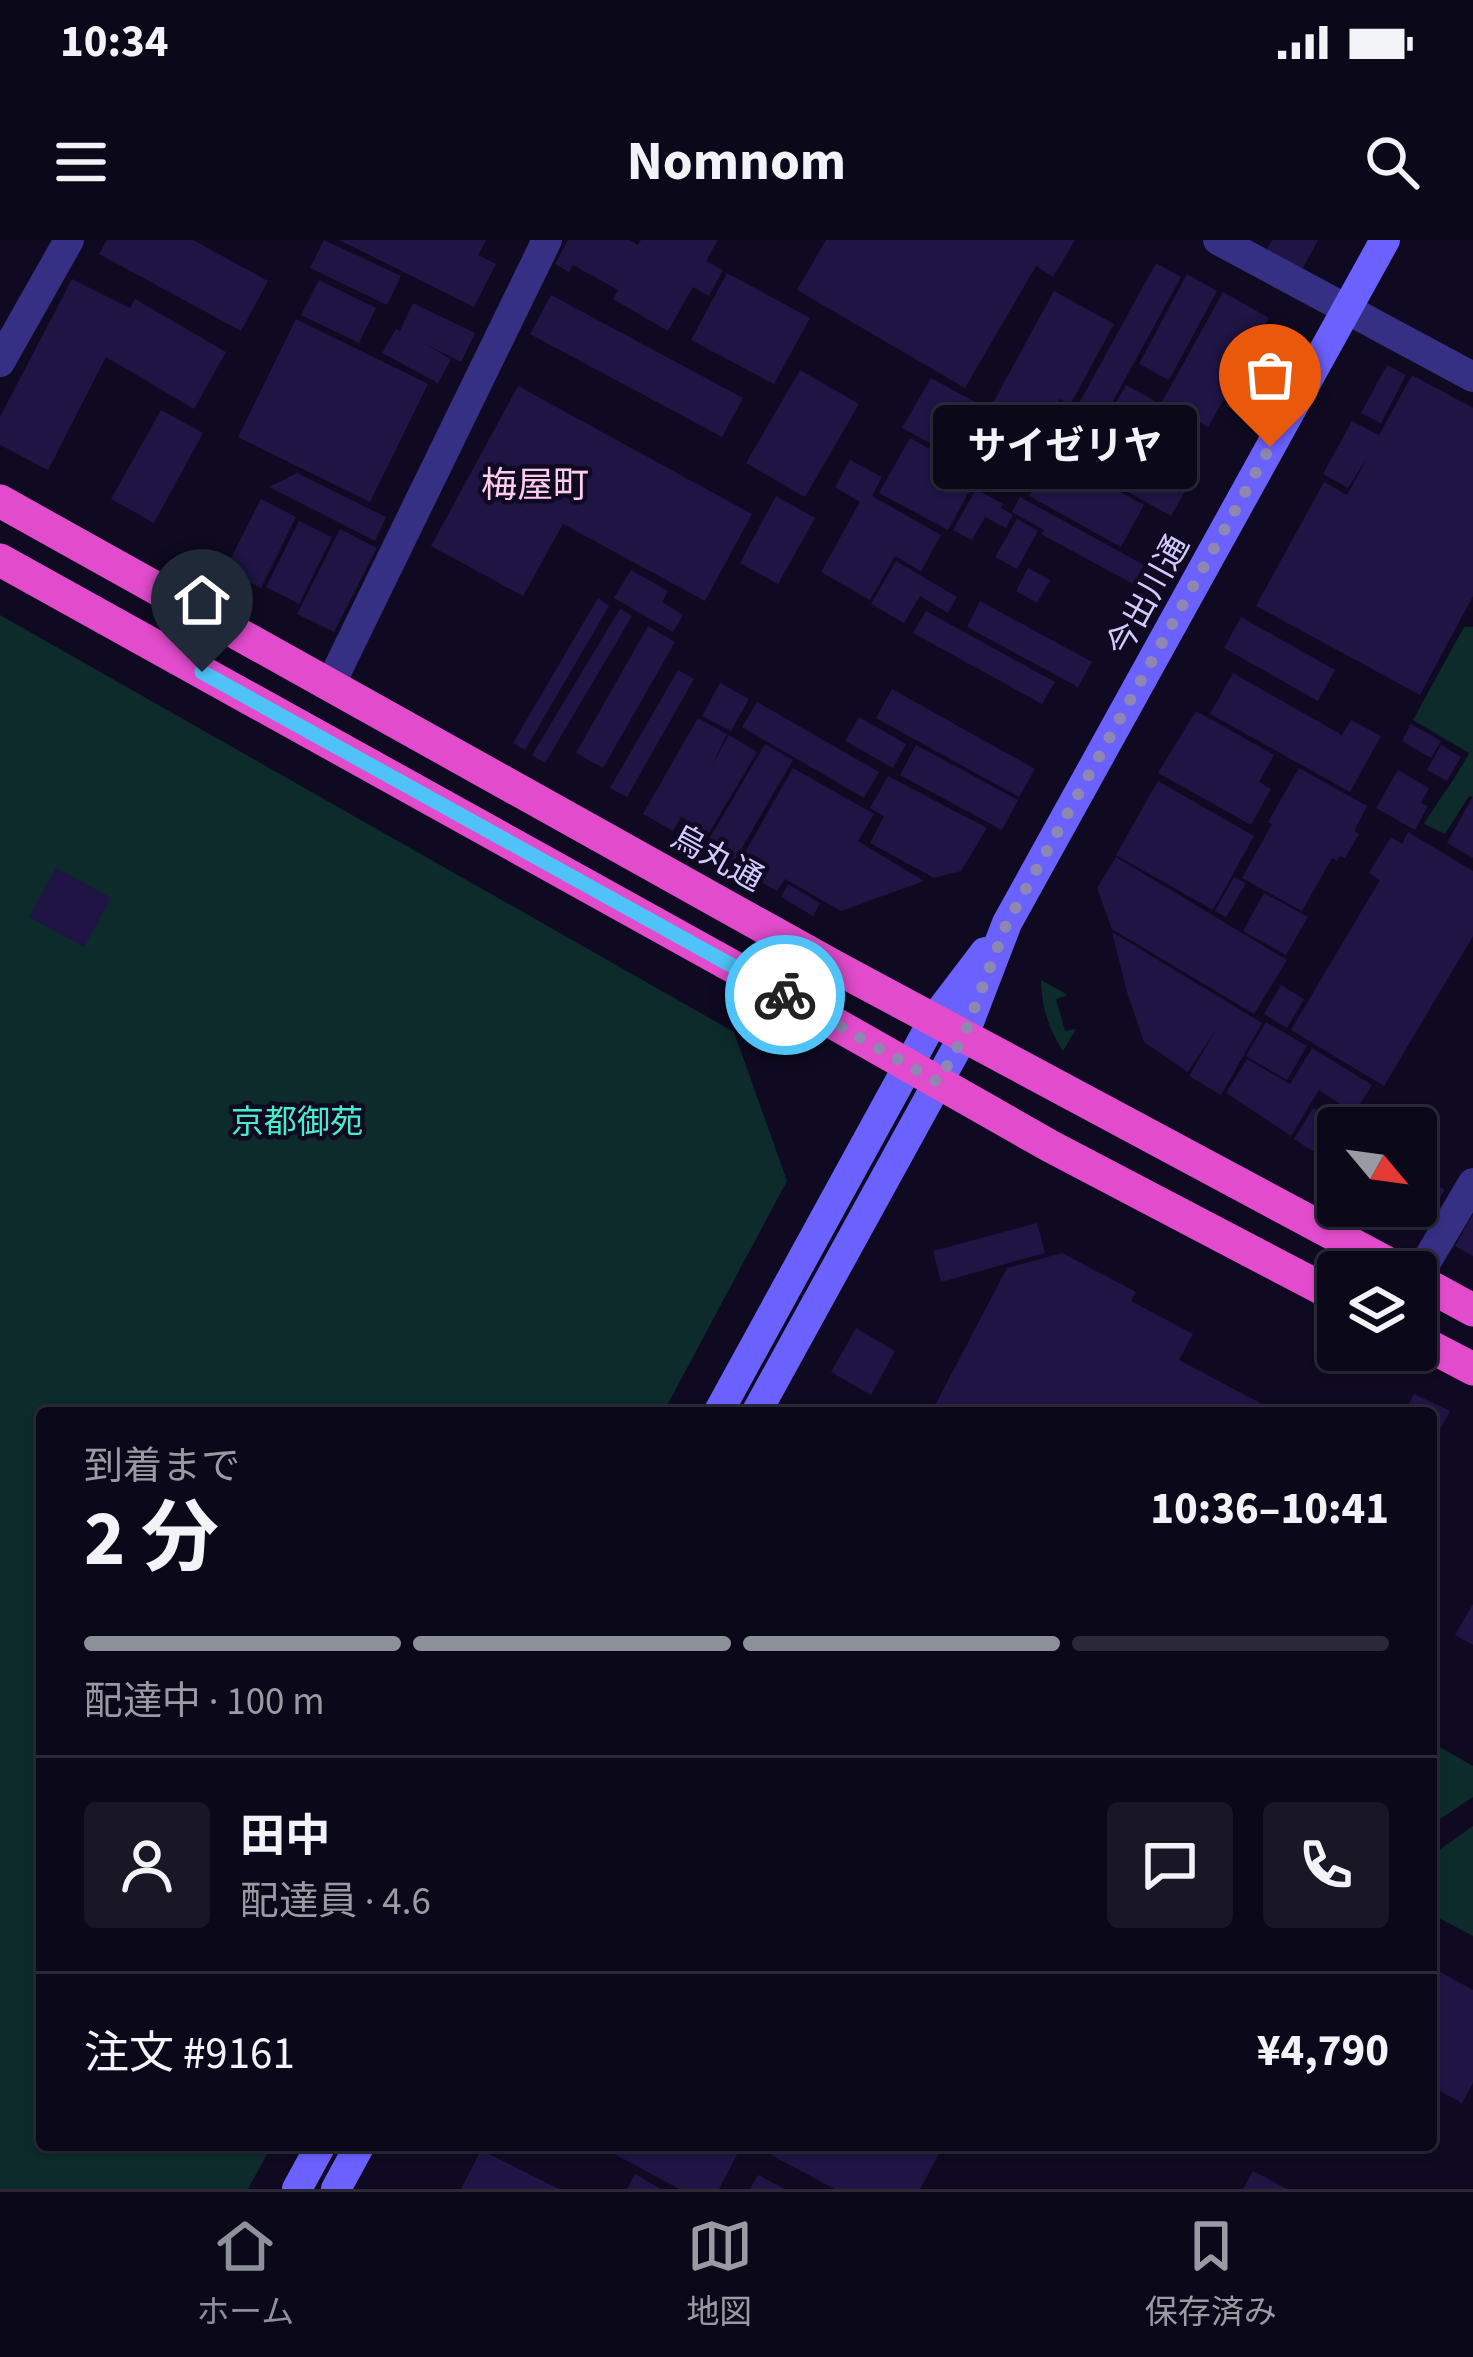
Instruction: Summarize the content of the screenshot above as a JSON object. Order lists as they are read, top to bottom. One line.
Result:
{"streets":{"highway":["烏丸通"],"main road":["今出川通"]},"crossings":[["今出川通","烏丸通"]],"districts":["梅屋町"],"parks":["京都御苑"],"places":["サイゼリヤ"],"north":"bottom right","page":{"status":"10:34","header":"Nomnom","bubble":"サイゼリヤ","heading":["2 分","到着まで","10:36–10:41"],"panel":["田中","配達員 · 4.6","注文 #9161","¥4,790"],"bar":"配達中 · 100 m","tabs":["ホーム","地図","保存済み"]}}
